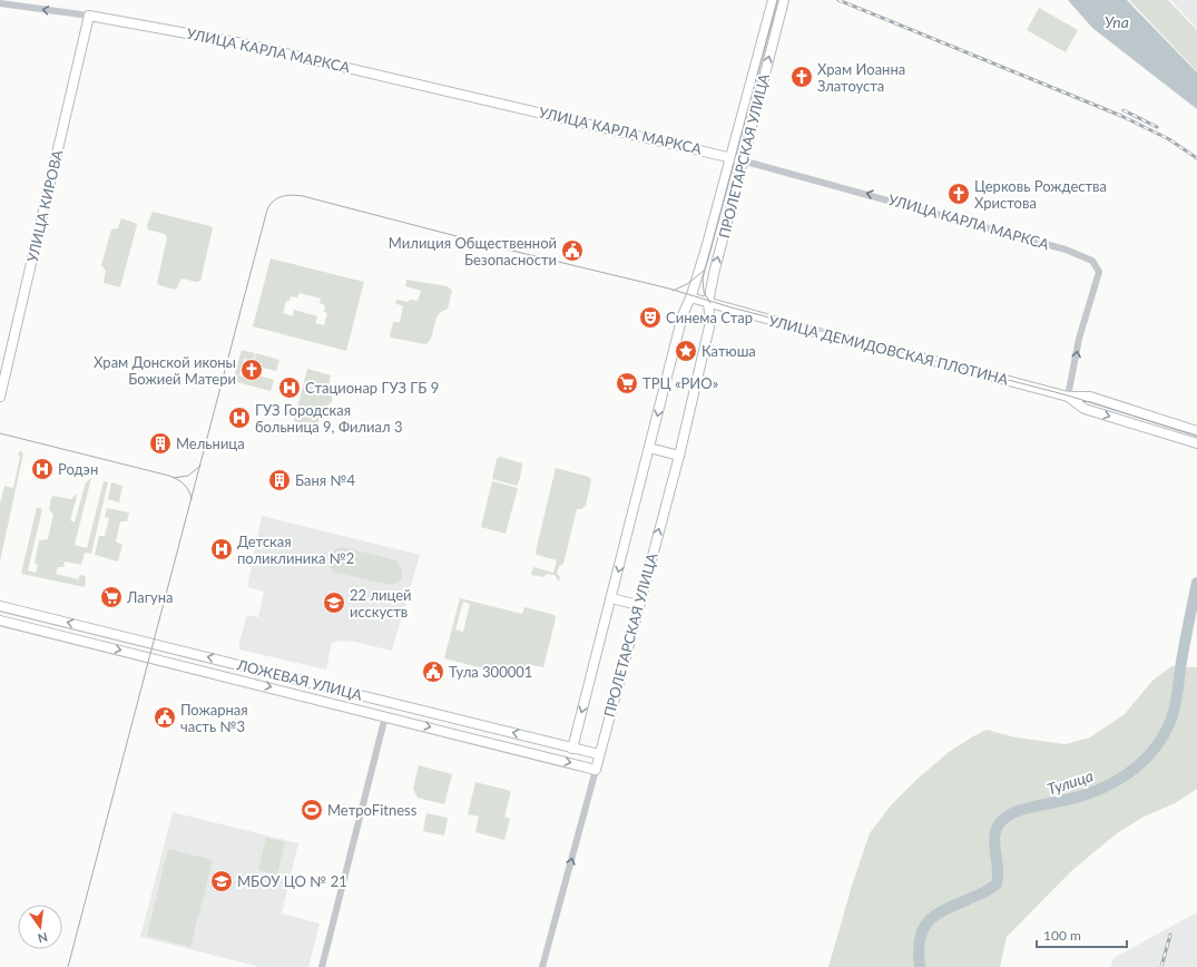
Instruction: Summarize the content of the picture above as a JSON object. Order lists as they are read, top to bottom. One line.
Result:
{"streets":{"main road":["УЛИЦА КАРЛА МАРКСА","ПРОЛЕТАРСКАЯ УЛИЦА","УЛИЦА КИРОВА","УЛИЦА ДЕМИДОВСКАЯ ПЛОТИНА","ЛОЖЕВАЯ УЛИЦА"]},"crossings":[["УЛИЦА КАРЛА МАРКСА","ПРОЛЕТАРСКАЯ УЛИЦА"],["УЛИЦА КАРЛА МАРКСА","УЛИЦА КИРОВА"],["УЛИЦА КАРЛА МАРКСА","УЛИЦА ДЕМИДОВСКАЯ ПЛОТИНА"],["ПРОЛЕТАРСКАЯ УЛИЦА","УЛИЦА ДЕМИДОВСКАЯ ПЛОТИНА"],["ПРОЛЕТАРСКАЯ УЛИЦА","ЛОЖЕВАЯ УЛИЦА"]],"one_way":["УЛИЦА КАРЛА МАРКСА"],"water":["Упа","Тулица"],"places":{"church":["Храм Иоанна Златоуста","Церковь Рождества Христова","Храм Донской иконы Божией Матери"],"public building":["Милиция Общественной Безопасности","Тула 300001","Пожарная часть №3"],"theatre":["Синема Стар"],"place":["Катюша"],"supermarket":["ТРЦ «РИО»","Лагуна"],"hospital":["Стационар ГУЗ ГБ 9","ГУЗ Городская больница 9, Филиал 3","Родэн","Детская поликлиника №2"],"building":["Мельница","Баня №4"],"school or university":["22 лицей исскуств","МБОУ ЦО № 21"],"sports":["МетроFitness"]},"scale_bar":"100 m","north":"bottom"}
